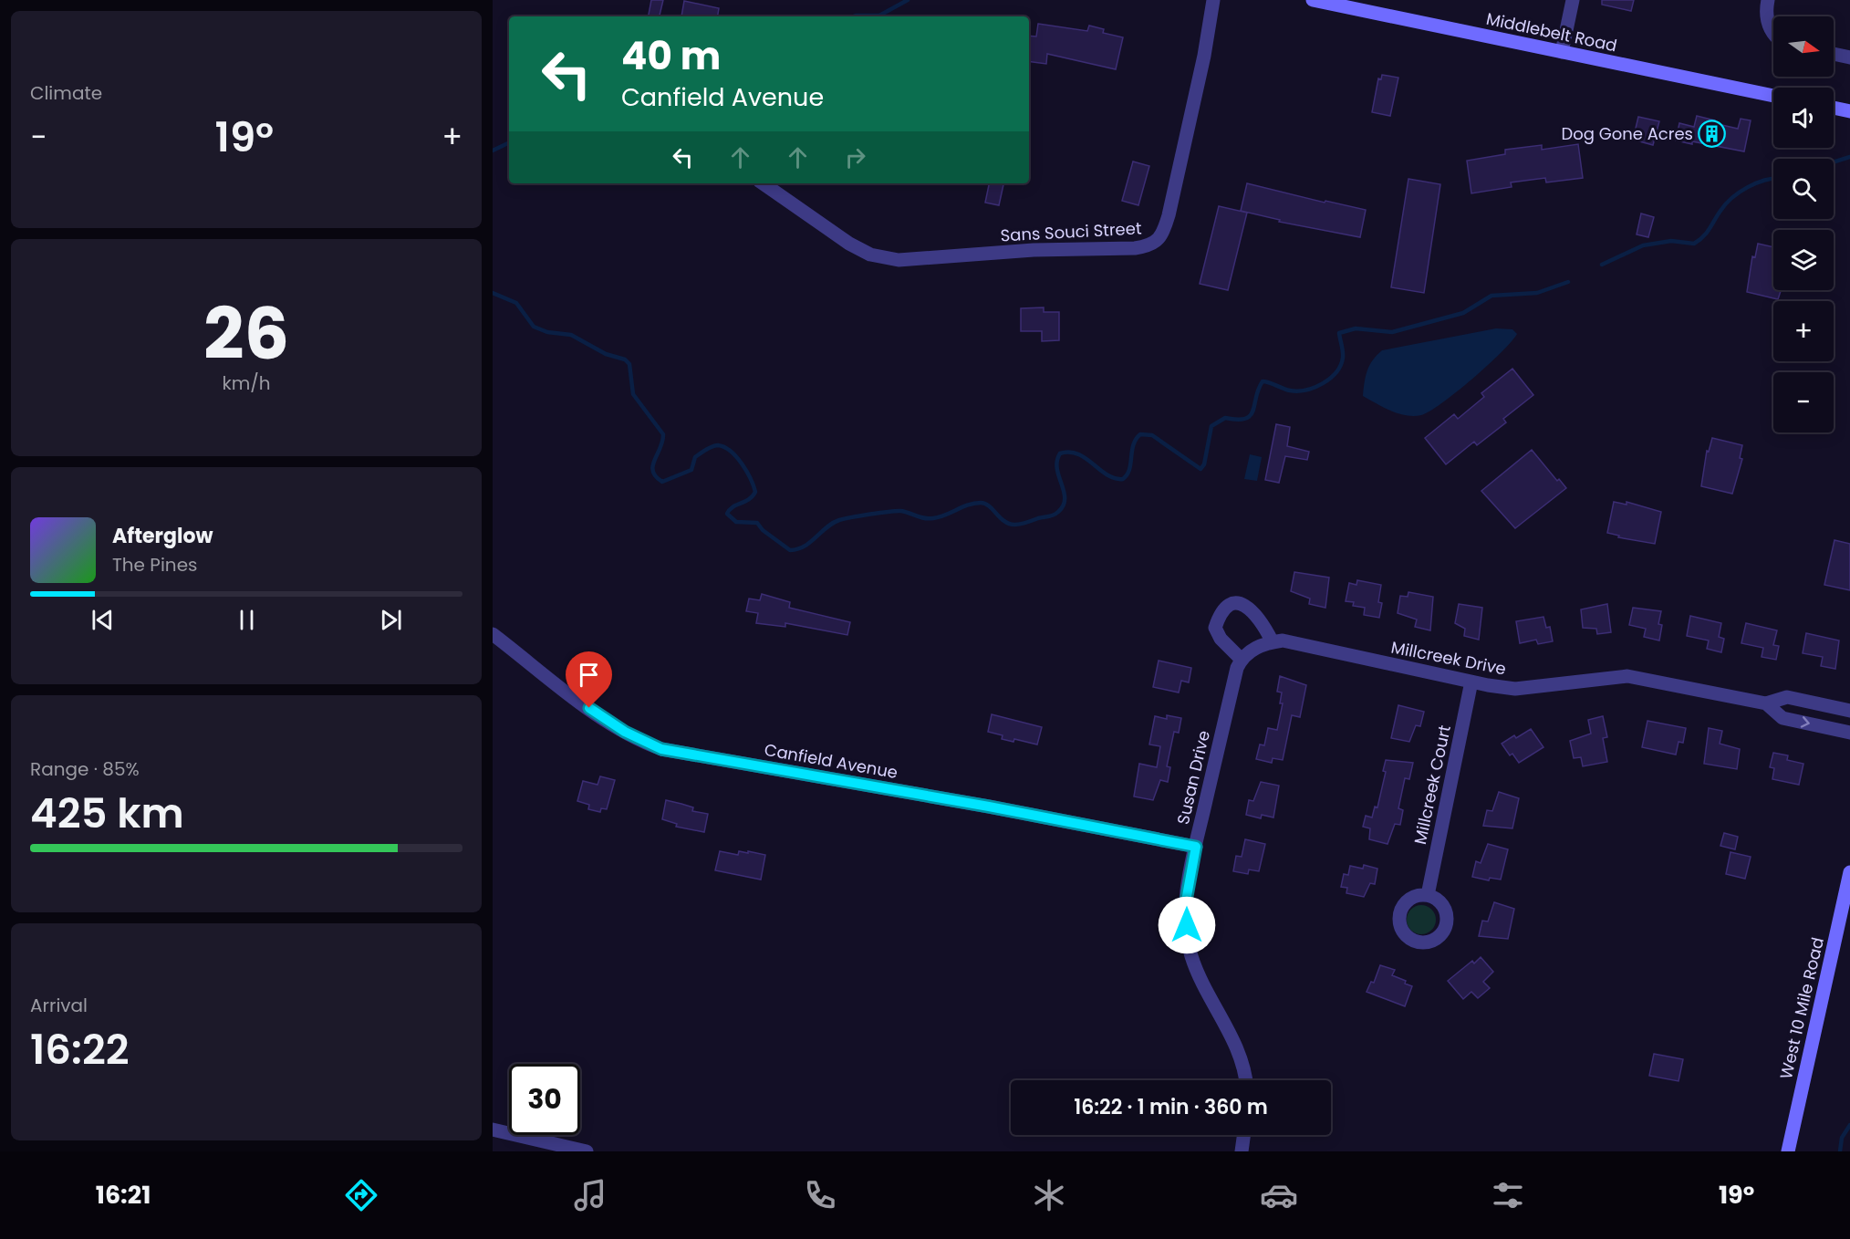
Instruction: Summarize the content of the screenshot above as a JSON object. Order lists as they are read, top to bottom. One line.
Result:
{"streets":{"street":["Middlebelt Road","Sans Souci Street","Millcreek Drive","Canfield Avenue","Susan Drive","Millcreek Court","West 10 Mile Road"]},"crossings":[["Millcreek Drive","Susan Drive"],["Millcreek Drive","Millcreek Court"],["Canfield Avenue","Susan Drive"]],"places":{"building":["Dog Gone Acres"]},"north":"right","page":{"tile":["Climate",["26","km/h"],["Range · 85%","425 km"],["Arrival","16:22"]],"map_buttons":["+","−"],"turn":["40 m","Canfield Avenue"],"heat":["−","19°","+"],"song":["Afterglow","The Pines"],"limit":"30","trip":"16:22 · 1 min · 360 m","tabs":["16:21","19°"]}}
